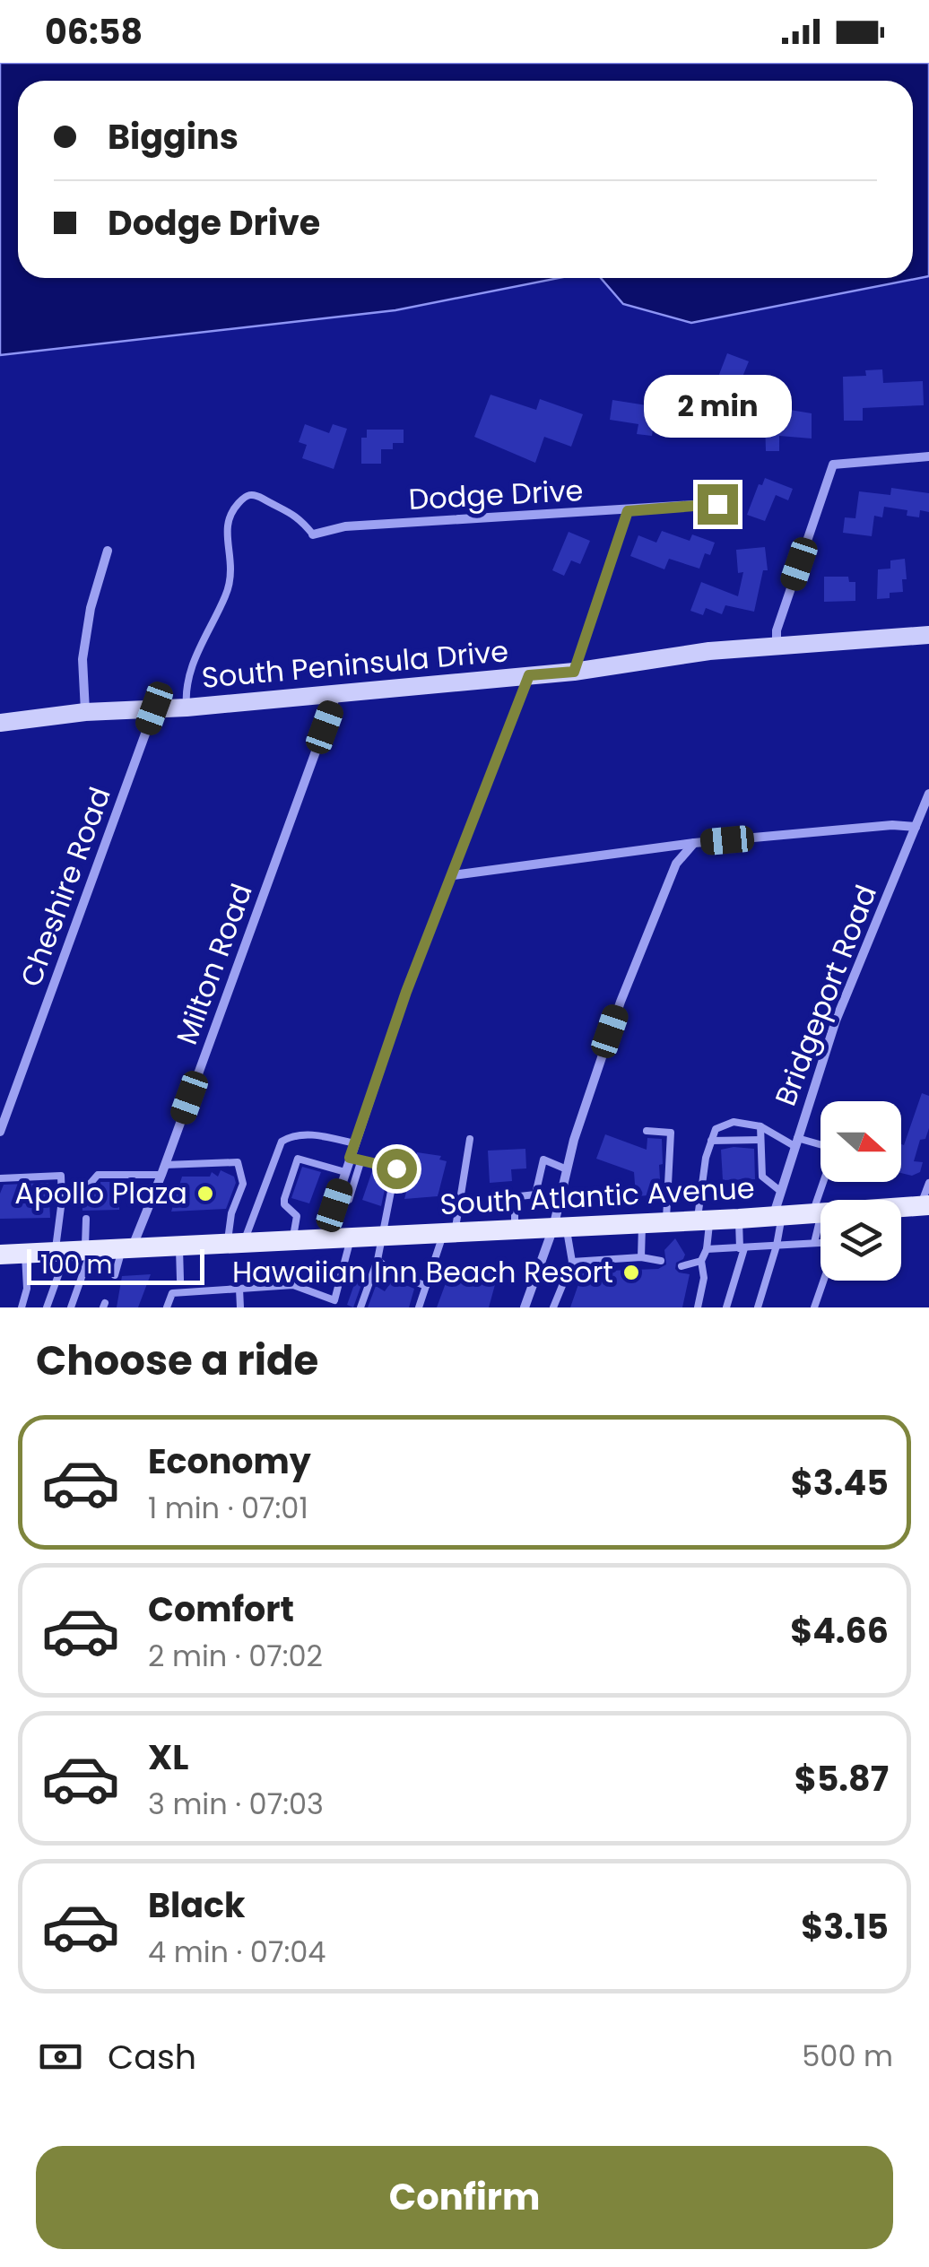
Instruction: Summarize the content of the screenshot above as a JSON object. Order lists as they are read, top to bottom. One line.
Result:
{"streets":{"main road":["South Peninsula Drive","South Atlantic Avenue"],"street":["Dodge Drive","Cheshire Road","Milton Road","Bridgeport Road"]},"crossings":[["South Peninsula Drive","Cheshire Road"],["South Peninsula Drive","Milton Road"],["Milton Road","South Atlantic Avenue"],["Bridgeport Road","South Atlantic Avenue"]],"places":["Apollo Plaza","Hawaiian Inn Beach Resort"],"scale_bar":"100 m","north":"right","page":{"status":"06:58","banner":["Biggins","Dodge Drive"],"bubble":"2 min","scale":"100 m","heading":"Choose a ride","list":[{"name":"Economy","note":"1 min · 07:01","value":"$3.45"},{"name":"Comfort","note":"2 min · 07:02","value":"$4.66"},{"name":"XL","note":"3 min · 07:03","value":"$5.87"},{"name":"Black","note":"4 min · 07:04","value":"$3.15"}],"pay":["Cash","500 m"],"buttons":"Confirm"}}
